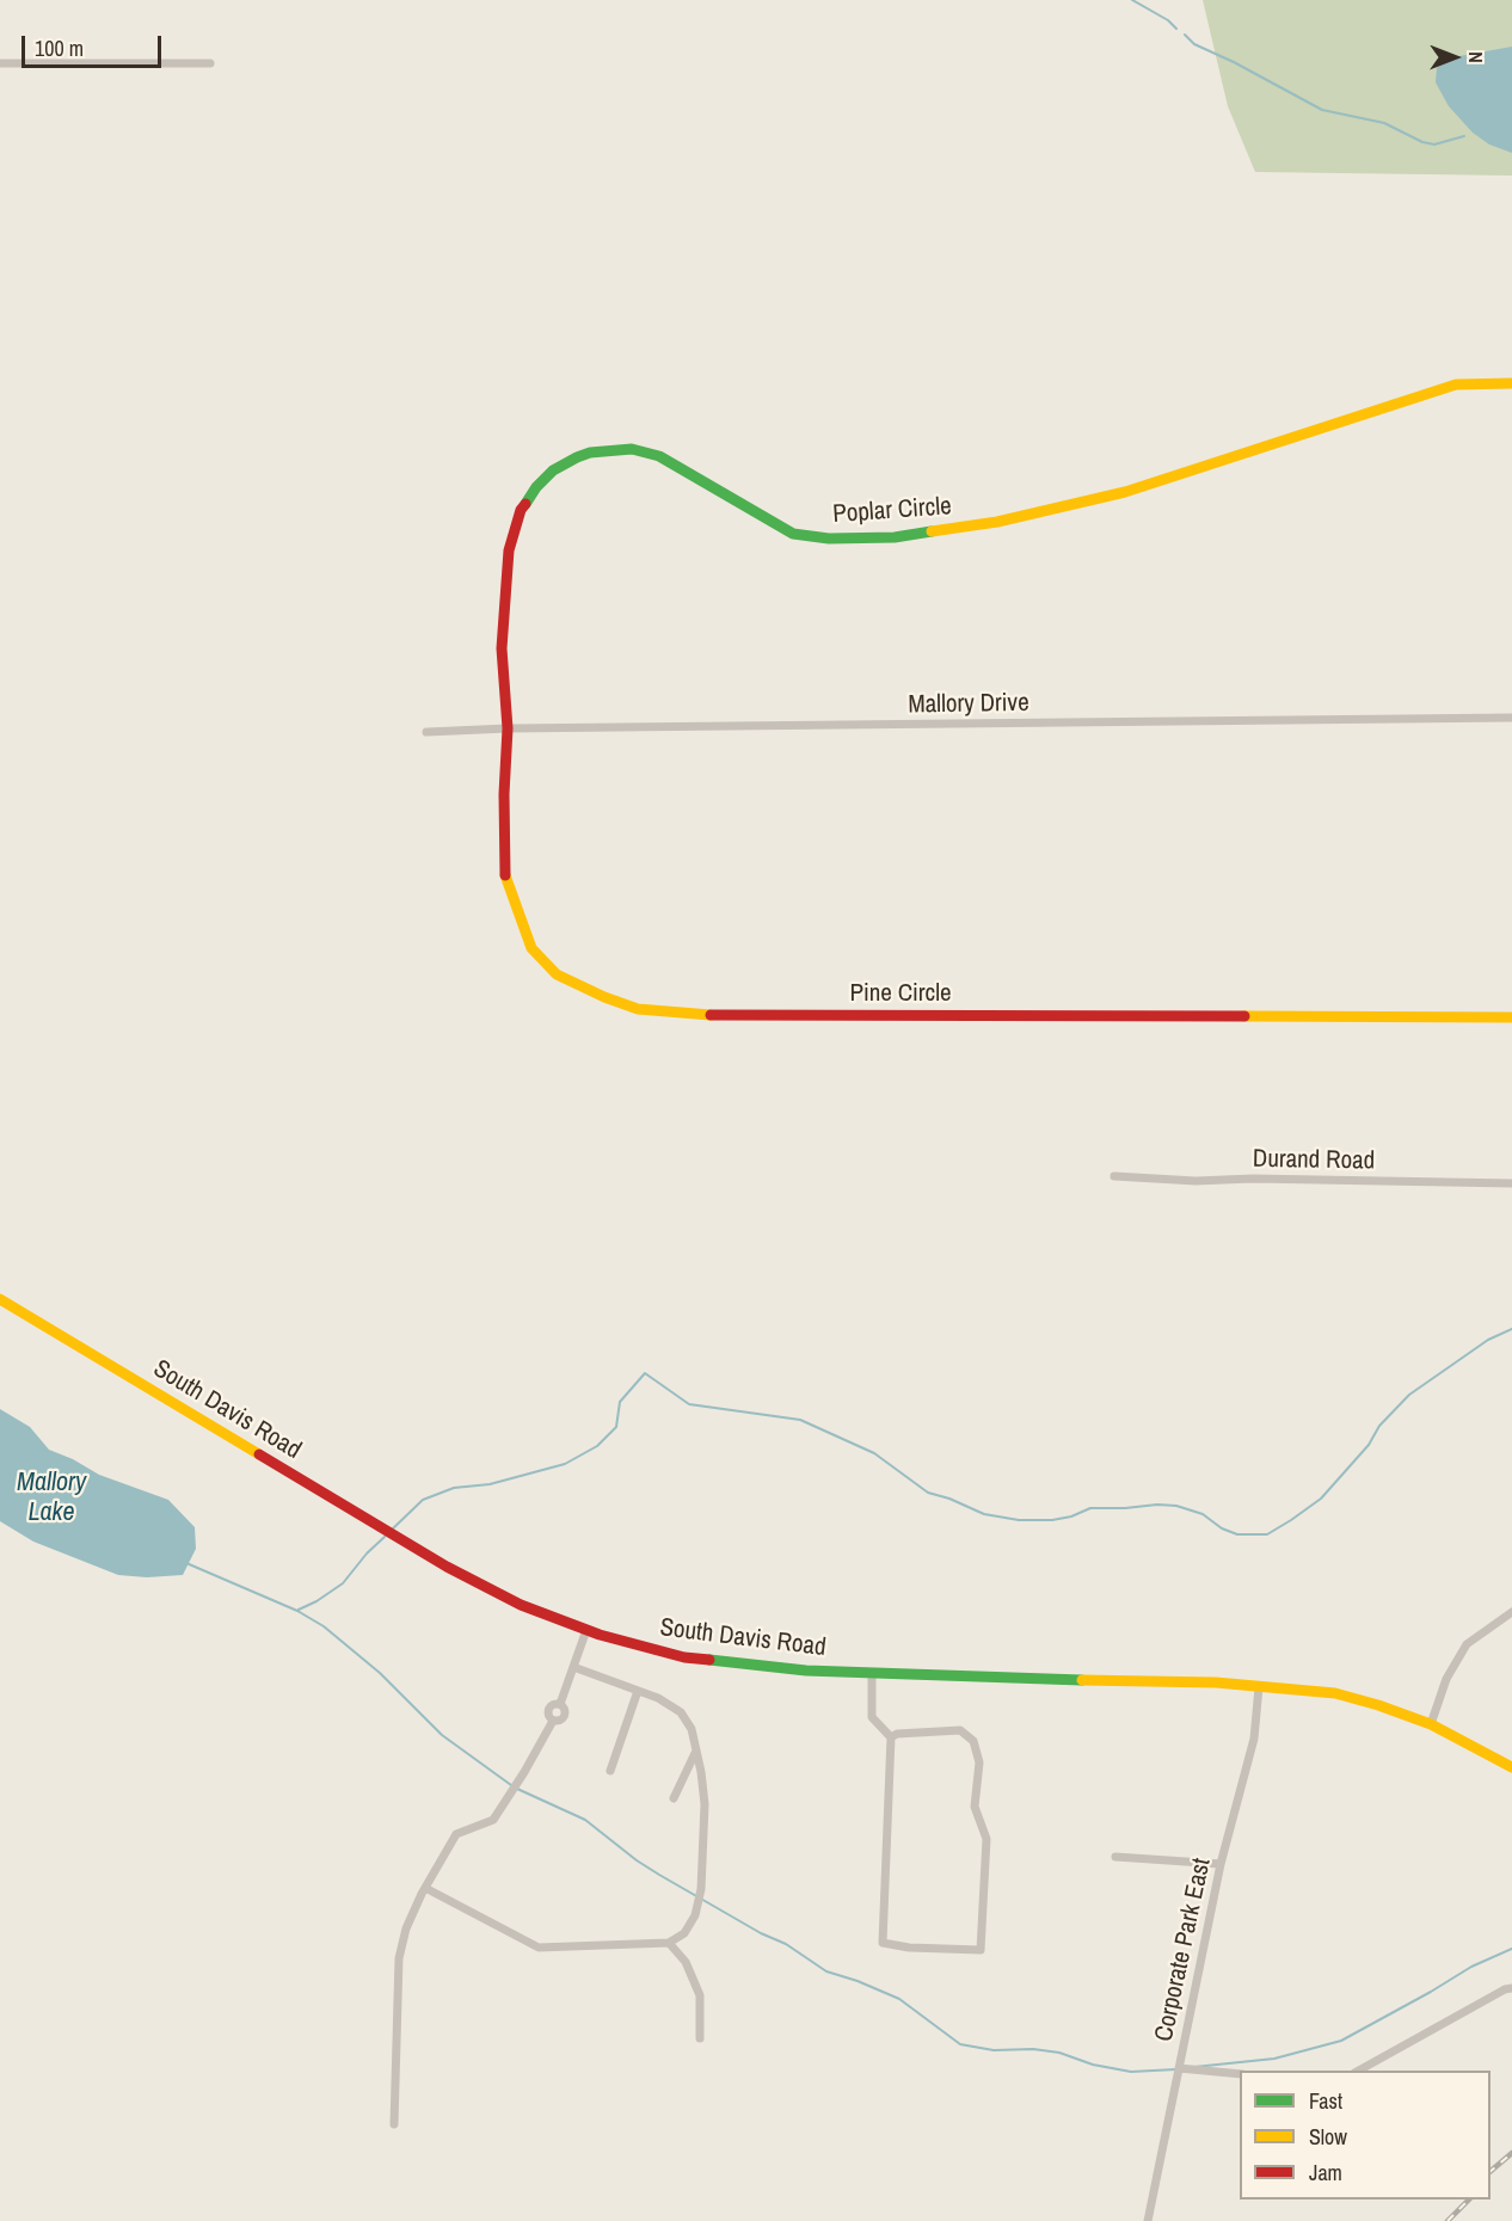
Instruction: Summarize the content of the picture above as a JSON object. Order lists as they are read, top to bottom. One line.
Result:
{"streets":{"street":["Poplar Circle","Mallory Drive","Pine Circle","Durand Road","South Davis Road","Corporate Park East"]},"crossings":[["Poplar Circle","Mallory Drive"],["Poplar Circle","Pine Circle"],["Mallory Drive","Pine Circle"],["South Davis Road","Corporate Park East"]],"water":["Mallory Lake"],"legend":["Fast","Slow","Jam"],"scale_bar":"100 m","north":"right"}
